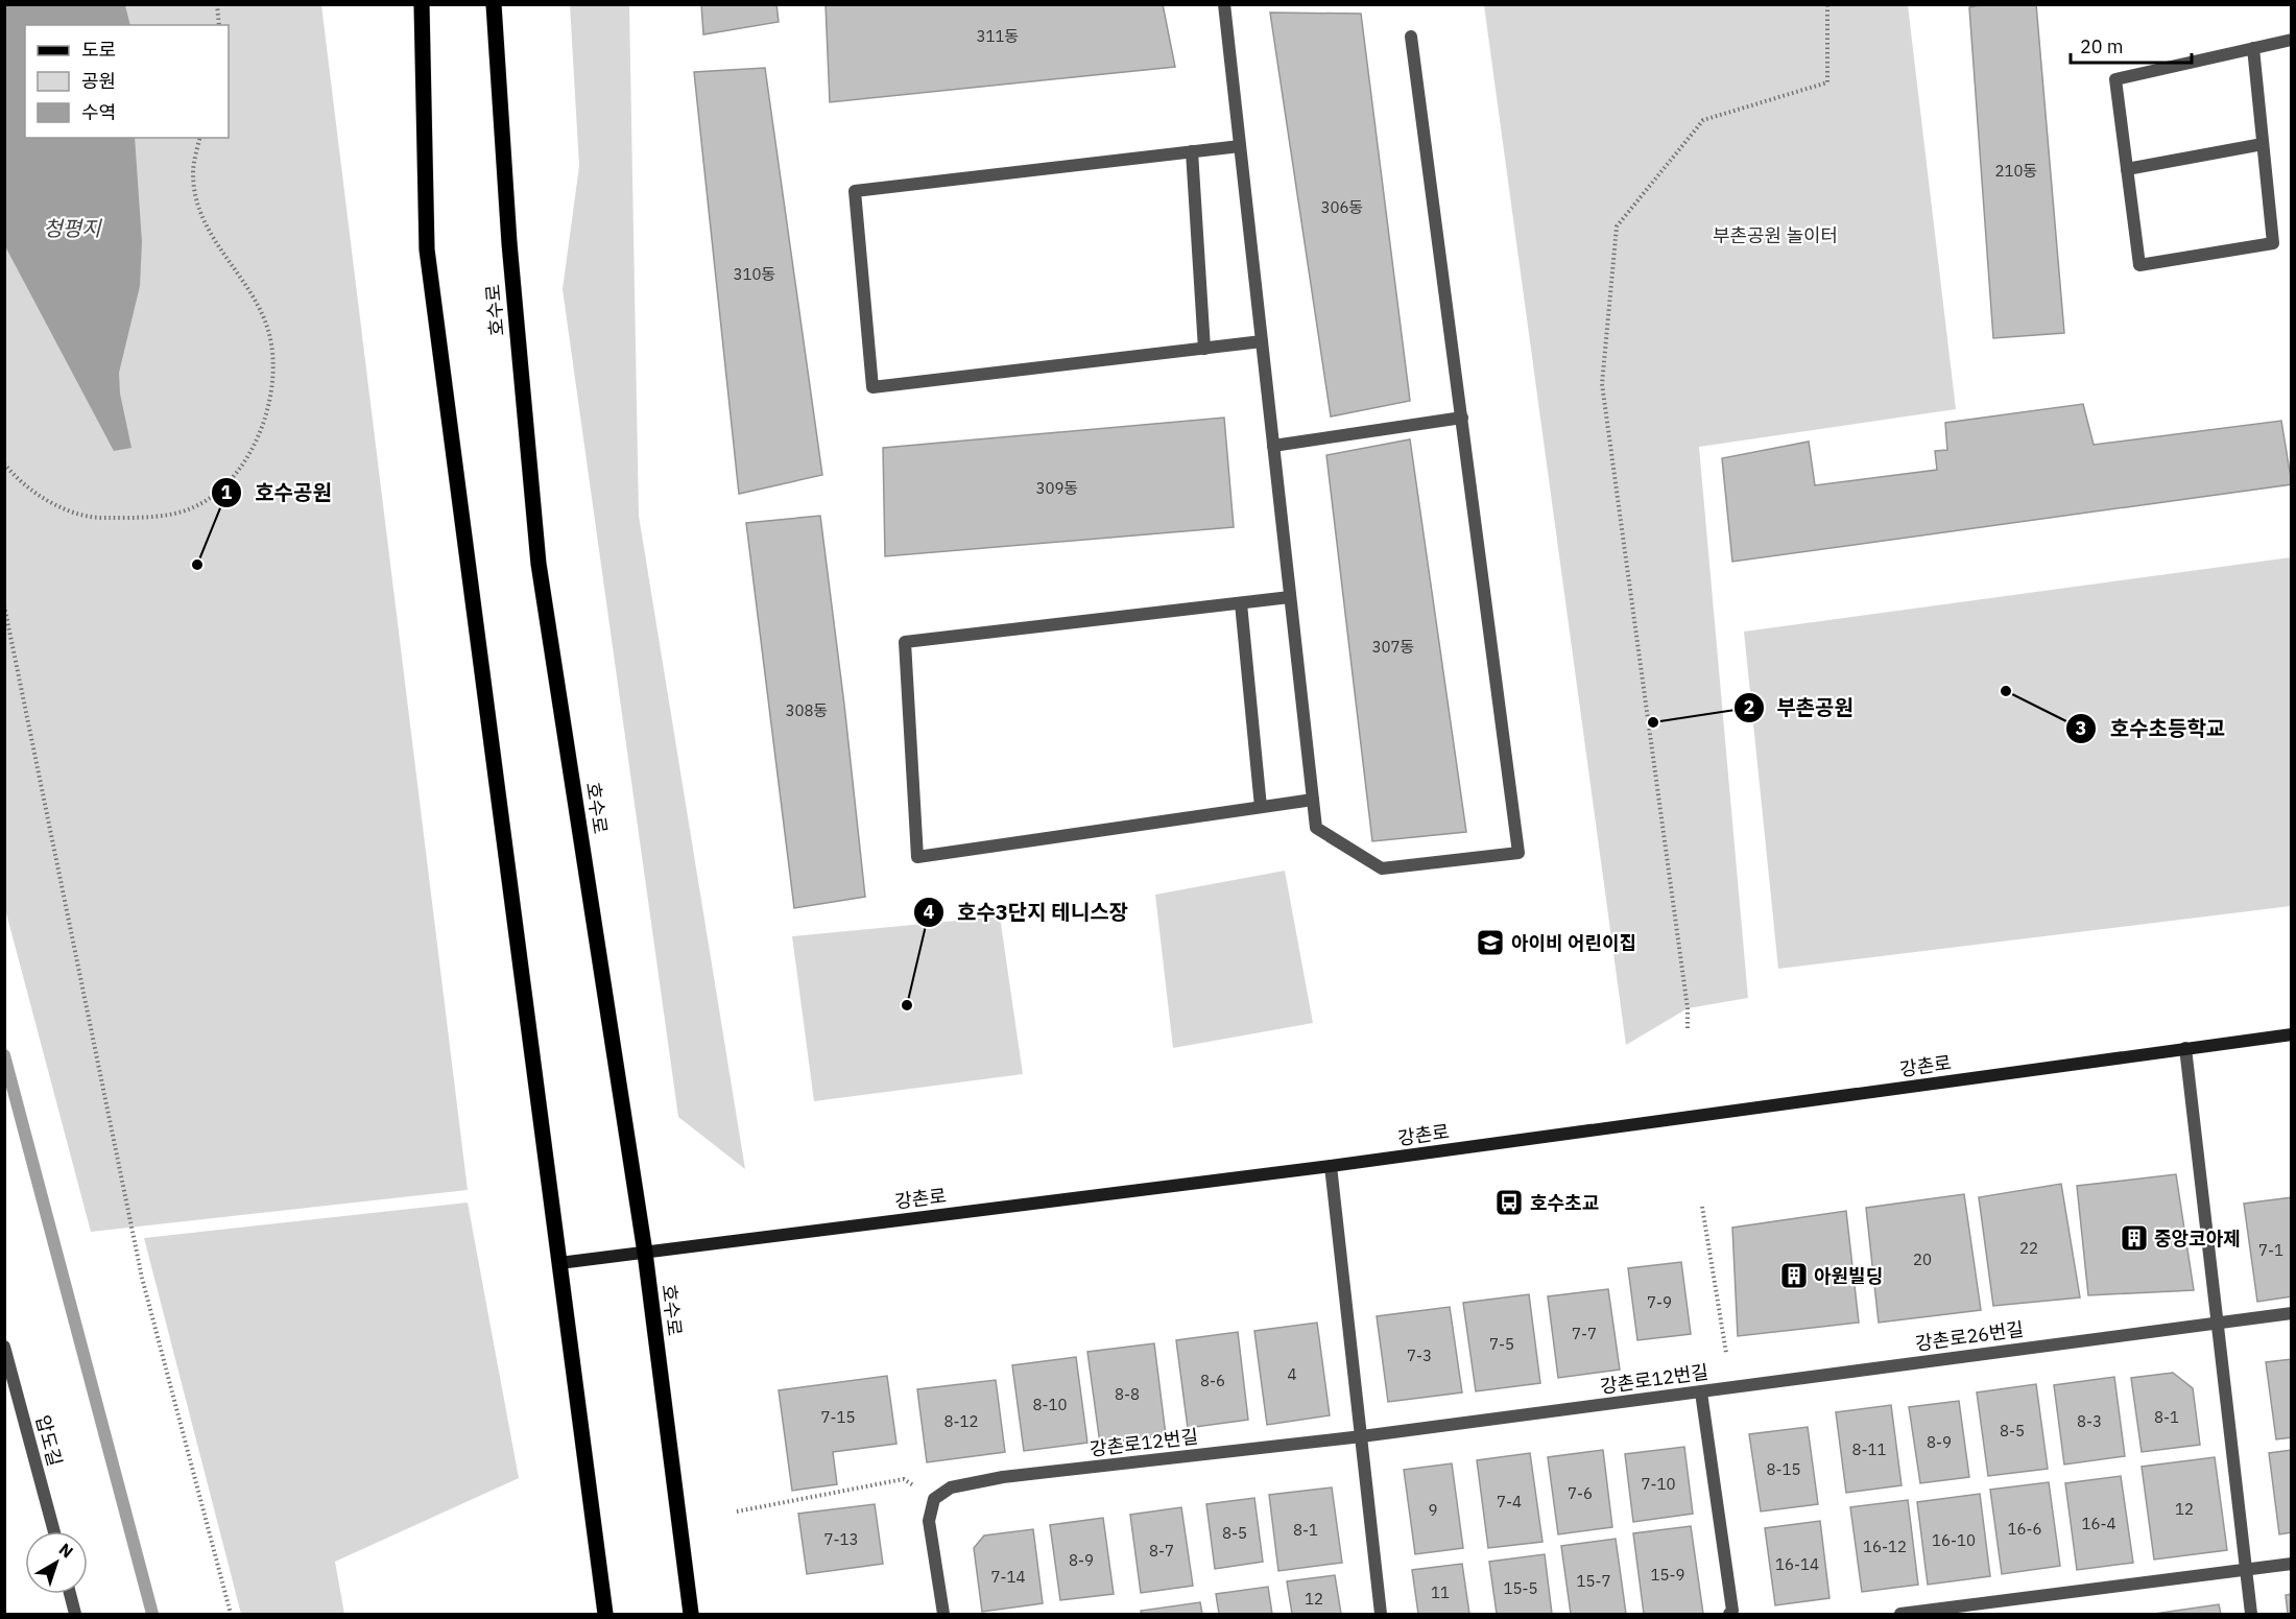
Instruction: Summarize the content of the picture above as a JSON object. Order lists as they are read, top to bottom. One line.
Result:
{"streets":{"main road":["호수로","강촌로"],"street":["강촌로26번길","강촌로12번길","압도길"]},"crossings":[["호수로","강촌로"],["강촌로26번길","강촌로12번길"]],"water":["청평지"],"parks":["부촌공원 놀이터"],"places":{"other":["호수공원","호수초등학교","부촌공원","호수3단지 테니스장"],"school or university":["아이비 어린이집"],"bus stop":["호수초교"],"building":["중앙코아제","아원빌딩"]},"house_numbers":["311동","210동","306동","310동","309동","307동","308동","22","7-1","20","7-9","7-7","7-5","7-3","4","8-6","8-8","8-10","7-15","8-1","8-12","8-3","8-5","8-9","8-11","8-15","7-10","7-6","7-4","12","9","16-4","16-6","8-1","8-5","7-13","16-10","16-12","8-7","8-9","16-14","15-9","7-14","15-7","15-5","11","12"],"legend":["도로","공원","수역"],"scale_bar":"20 m","north":"top right"}
